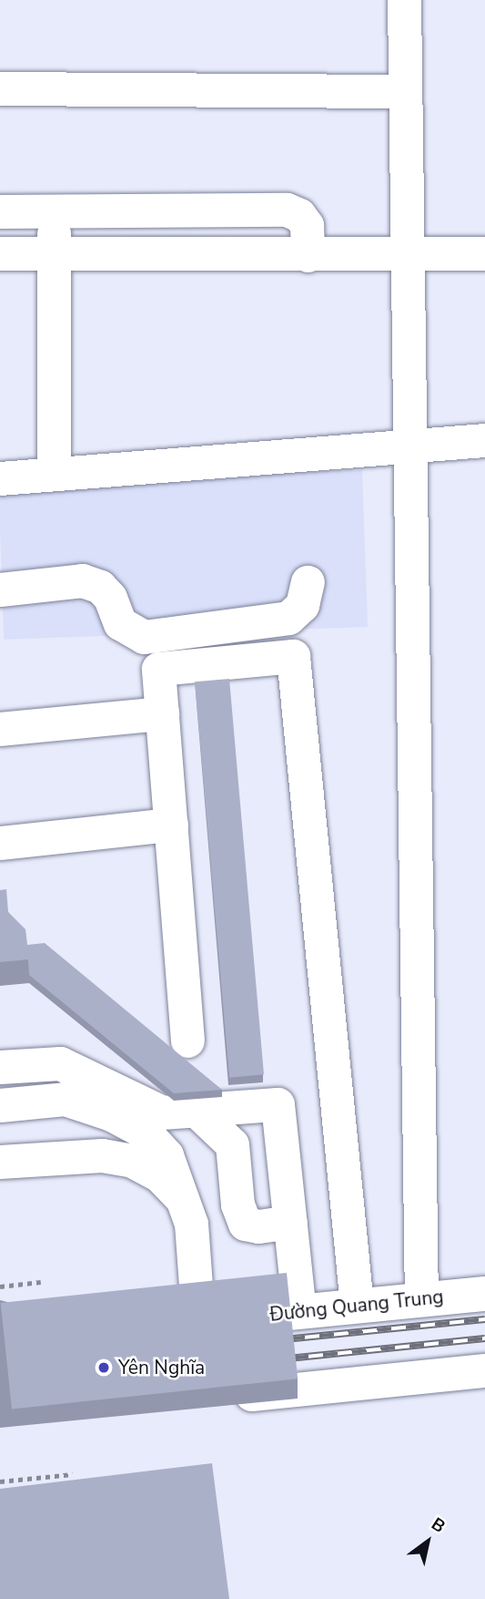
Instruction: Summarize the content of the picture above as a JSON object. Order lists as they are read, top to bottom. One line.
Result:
{"streets":{"highway":["Đường Quang Trung"]},"places":["Yên Nghĩa"],"north":"top right"}
